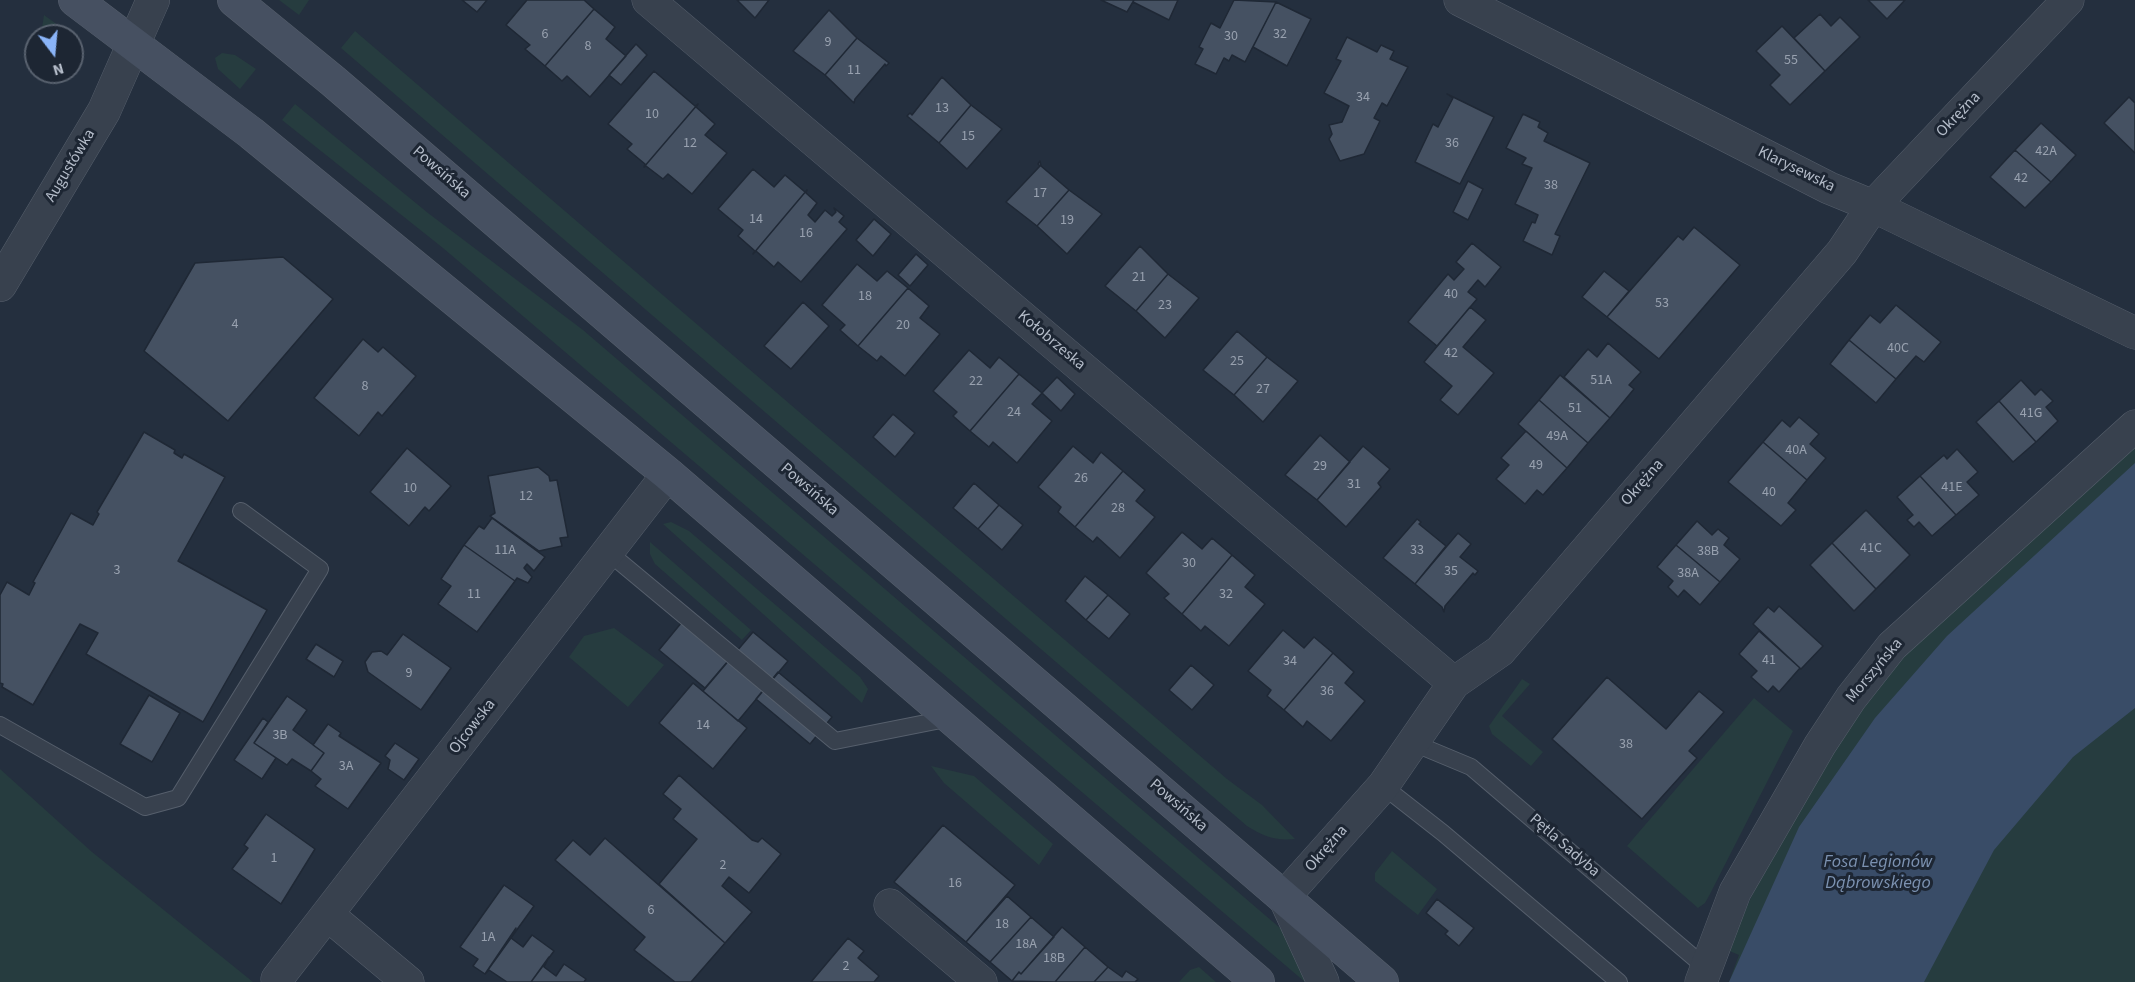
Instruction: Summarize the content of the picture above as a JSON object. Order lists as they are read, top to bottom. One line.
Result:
{"streets":{"main road":["Powsińska"],"street":["Okrężna","Augustówka","Klarysewska","Kołobrzeska","Morszyńska","Ojcowska"],"lane":["Pętla Sadyba"]},"crossings":[["Okrężna","Klarysewska"],["Okrężna","Powsińska"],["Okrężna","Kołobrzeska"],["Okrężna","Pętla Sadyba"],["Morszyńska","Pętla Sadyba"]],"water":["Fosa Legionów Dąbrowskiego"],"house_numbers":["6","32","30","9","8","55","11","34","13","10","15","12","36","42A","42","38","17","14","19","16","21","40","18","53","23","4","20","40C","42","25","51A","22","8","27","51","24","41G","49A","40A","49","29","26","31","41E","10","40","12","28","41C","11A","33","38B","30","3","35","38A","11","32","41","34","9","36","14","3B","38","3A","1","2","16","6","18","1A","18A","18B","2"],"north":"bottom"}
